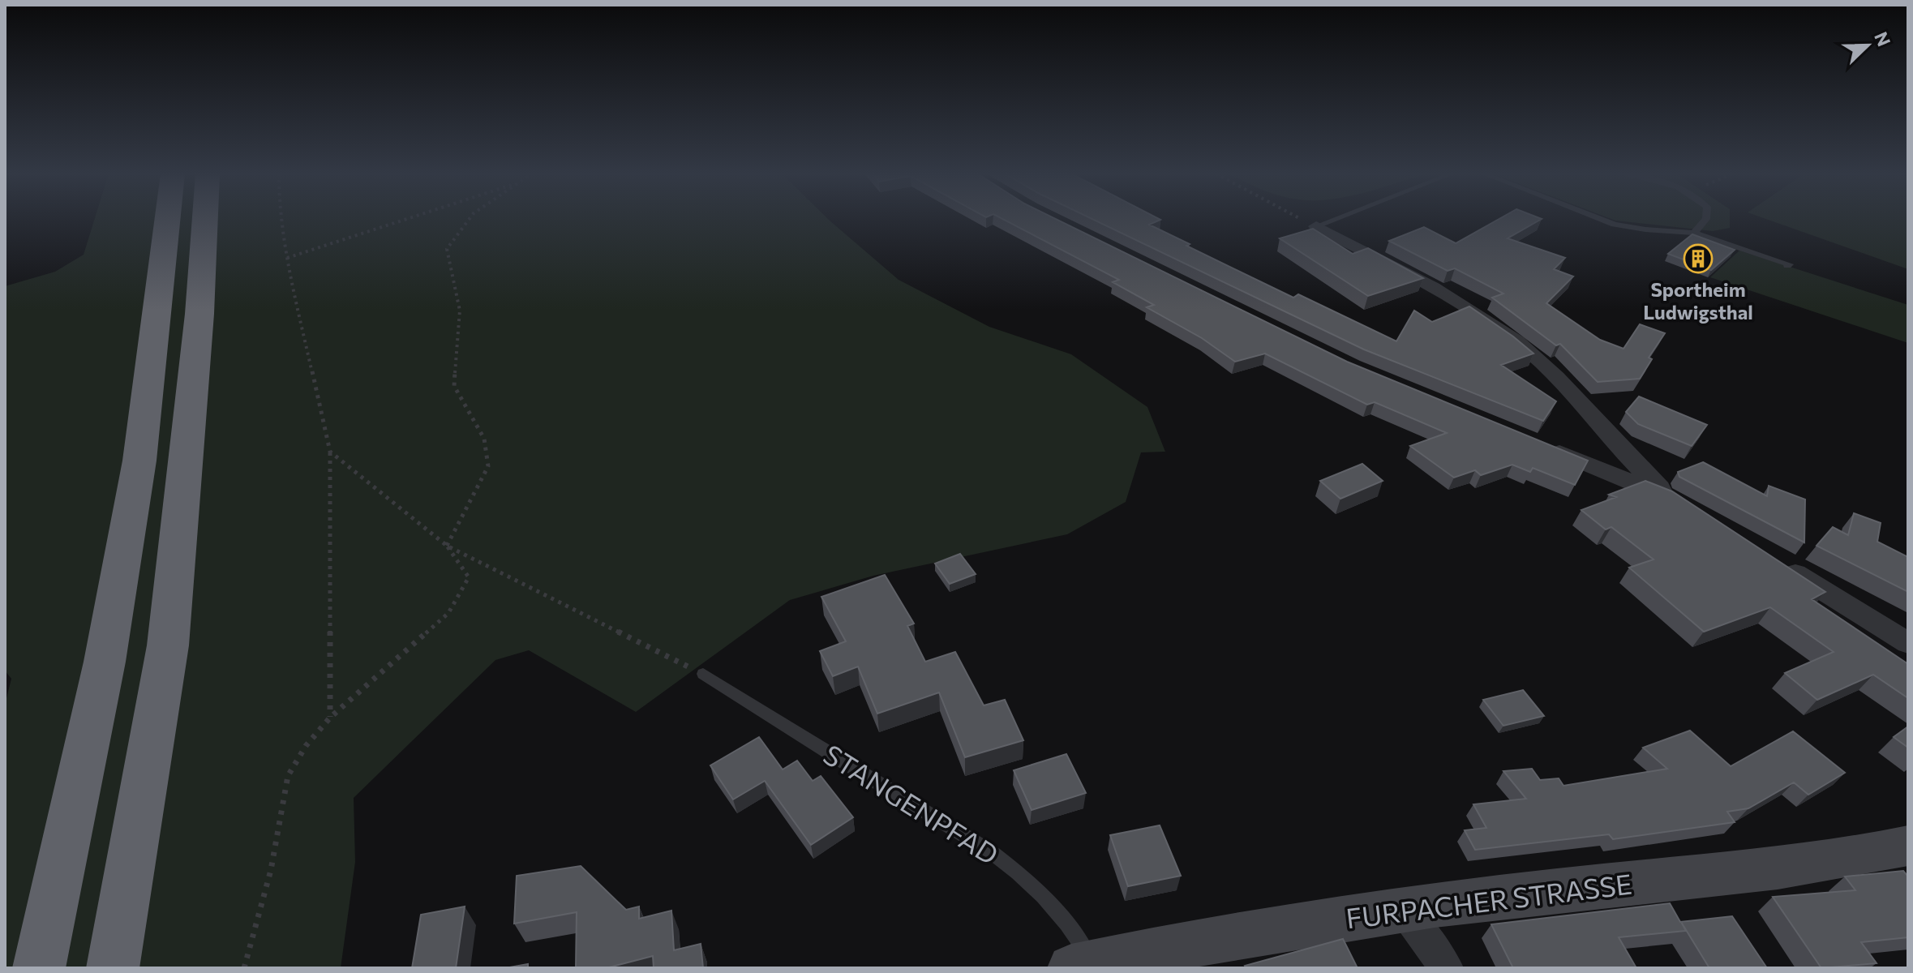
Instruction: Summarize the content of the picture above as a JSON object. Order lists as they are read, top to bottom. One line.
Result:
{"streets":{"street":["FURPACHER STRASSE"],"lane":["STANGENPFAD"]},"crossings":[["STANGENPFAD","FURPACHER STRASSE"]],"places":{"building":["Sportheim Ludwigsthal"]},"north":"top right"}
